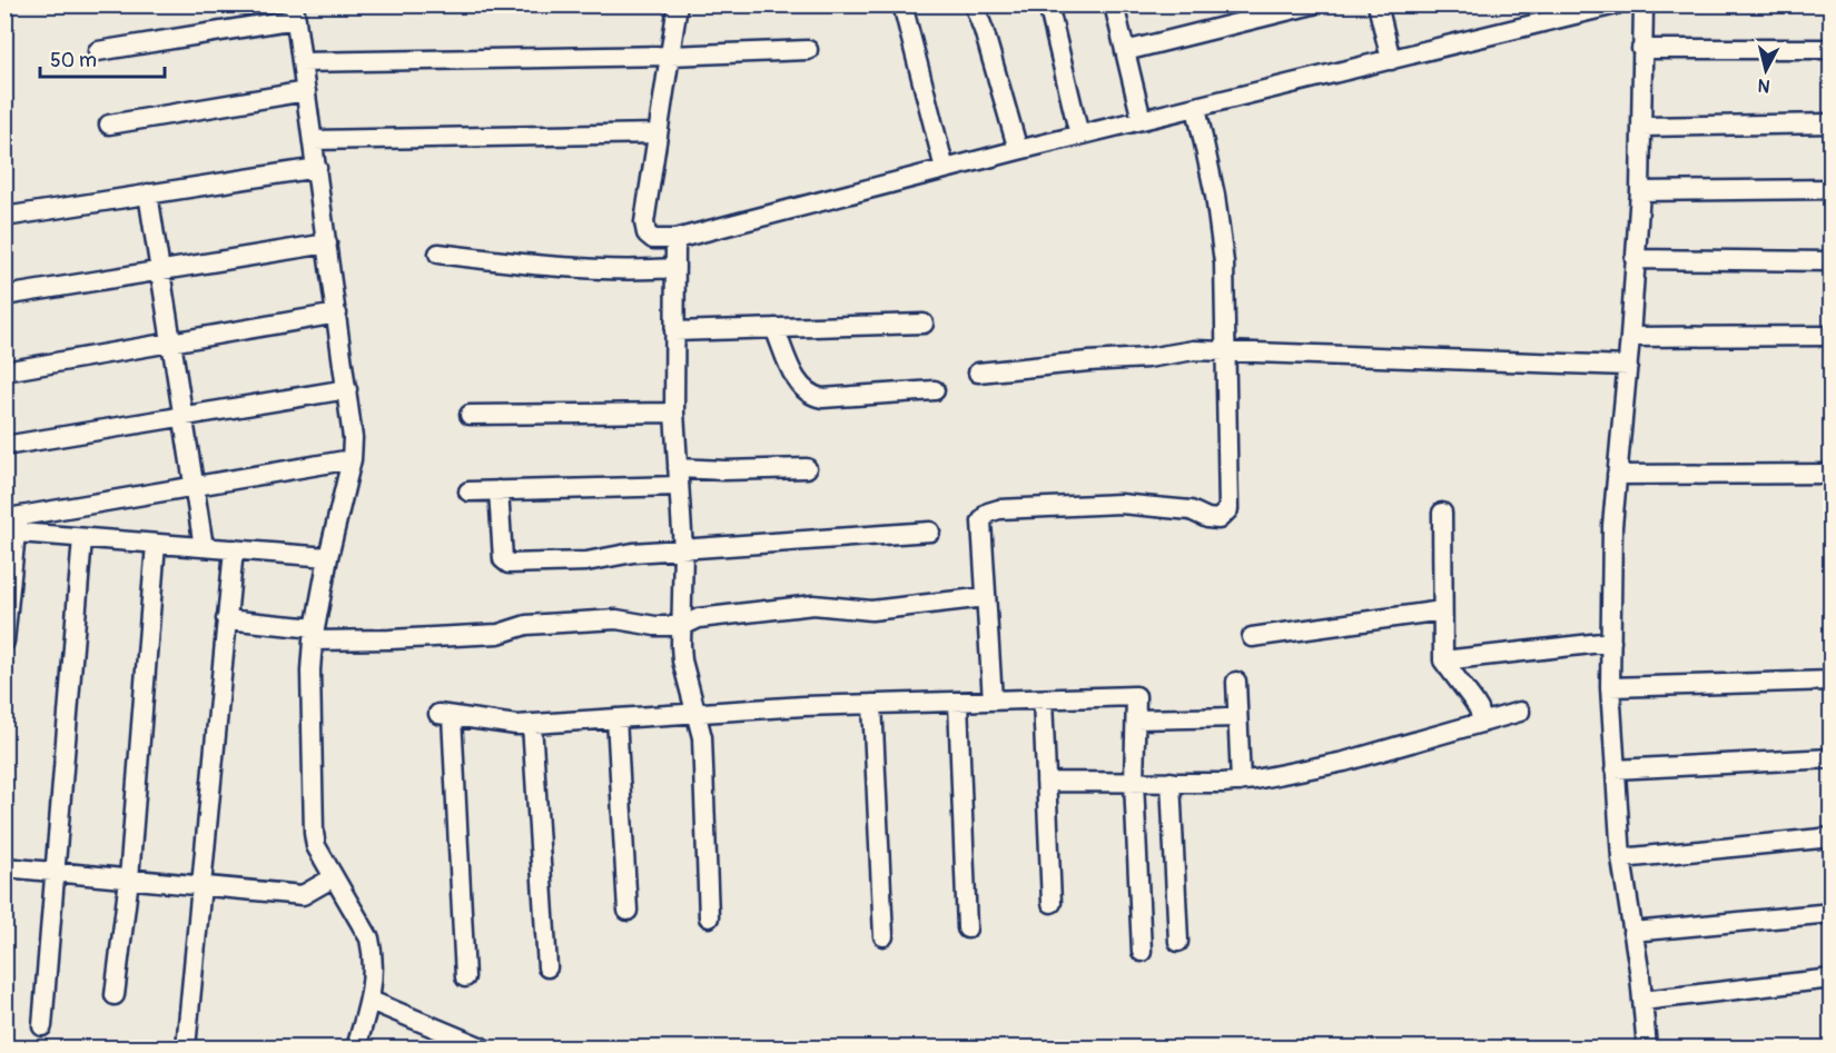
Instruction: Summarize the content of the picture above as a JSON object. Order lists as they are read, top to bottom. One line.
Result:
{"scale_bar":"50 m","north":"bottom"}
